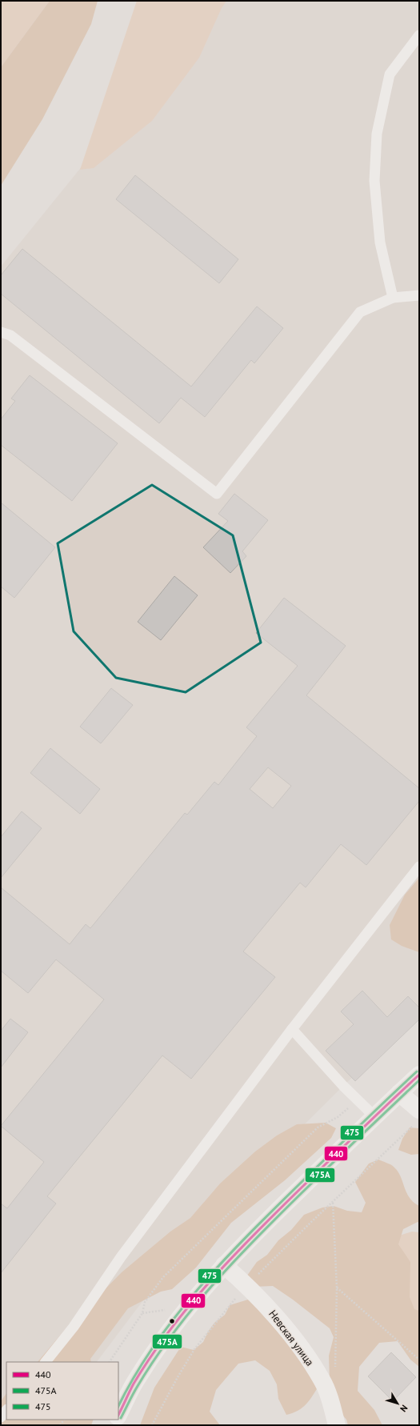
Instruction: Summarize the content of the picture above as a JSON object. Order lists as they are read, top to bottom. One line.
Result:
{"streets":{"main road":["Невская улица"]},"lines":["transit line 475","transit line 440","transit line 475А"],"legend":["440","475А","475"],"north":"bottom right"}
